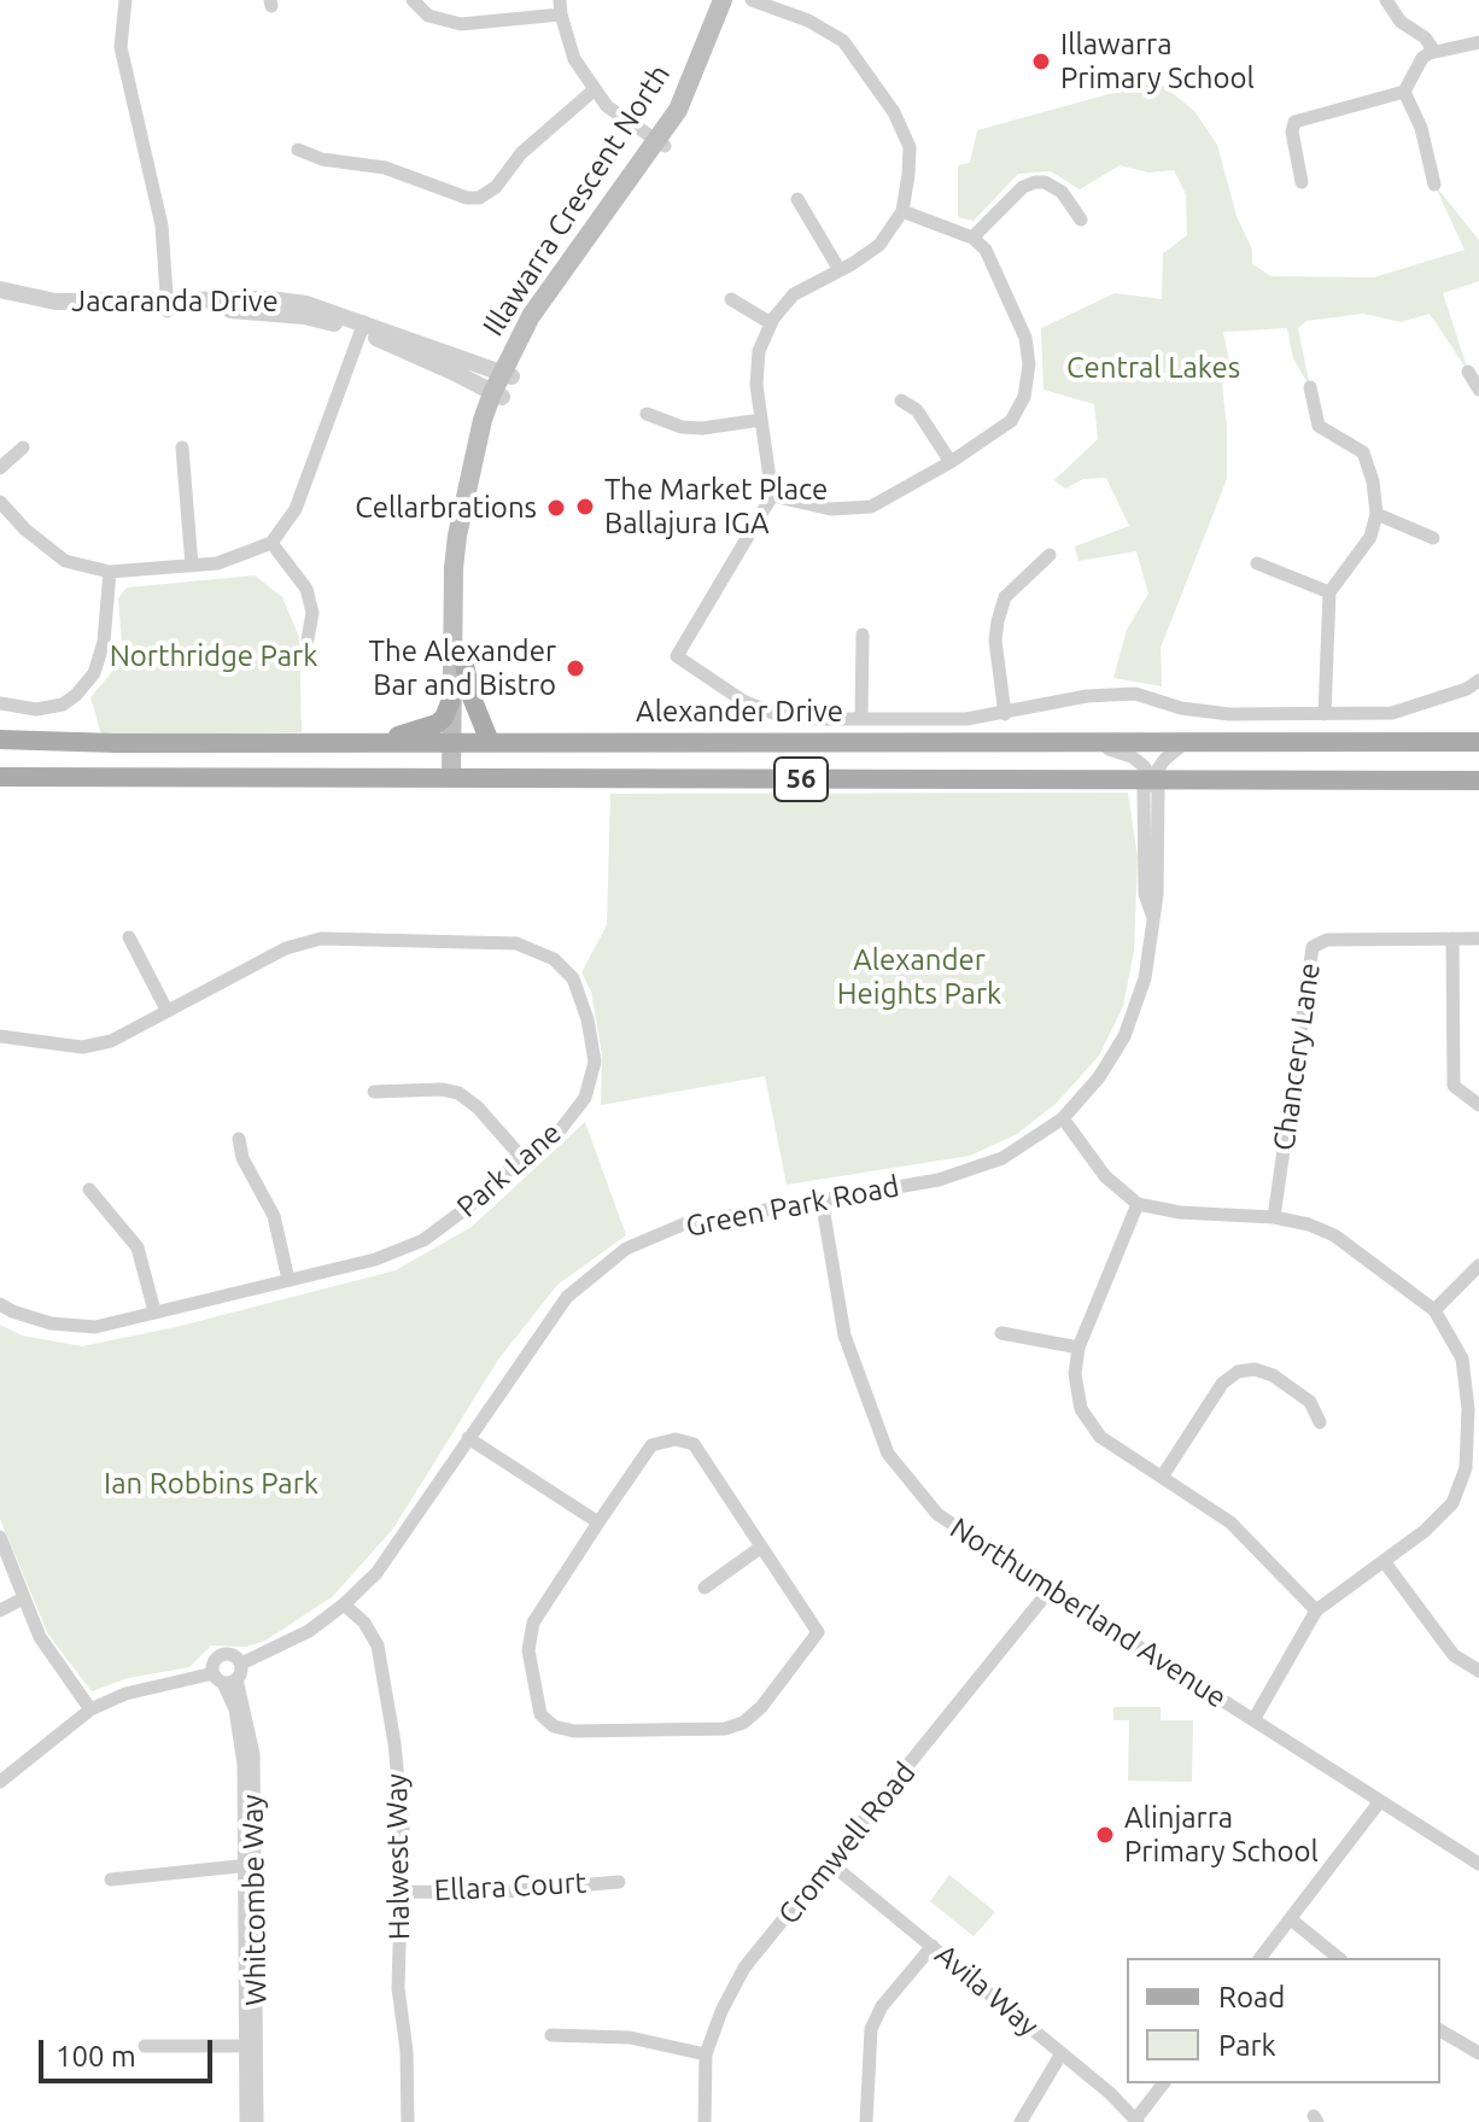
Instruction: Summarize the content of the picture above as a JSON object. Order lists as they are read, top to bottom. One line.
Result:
{"streets":{"main road":["Illawarra Crescent North","Alexander Drive","56"],"street":["Jacaranda Drive","Chancery Lane","Park Lane","Green Park Road","Northumberland Avenue","Cromwell Road","Halwest Way","Ellara Court","Whitcombe Way","Avila Way"]},"crossings":[["Illawarra Crescent North","Jacaranda Drive"],["Illawarra Crescent North","Alexander Drive"],["Illawarra Crescent North","56"],["56","Green Park Road"],["Green Park Road","Northumberland Avenue"],["Green Park Road","Halwest Way"],["Green Park Road","Whitcombe Way"],["Northumberland Avenue","Cromwell Road"],["Cromwell Road","Avila Way"],["Halwest Way","Ellara Court"]],"parks":["Central Lakes","Northridge Park","Alexander Heights Park","Ian Robbins Park"],"places":["Illawarra Primary School","The Market Place Ballajura IGA","Cellarbrations","The Alexander Bar and Bistro","Alinjarra Primary School"],"legend":["Road","Park"],"scale_bar":"100 m"}
